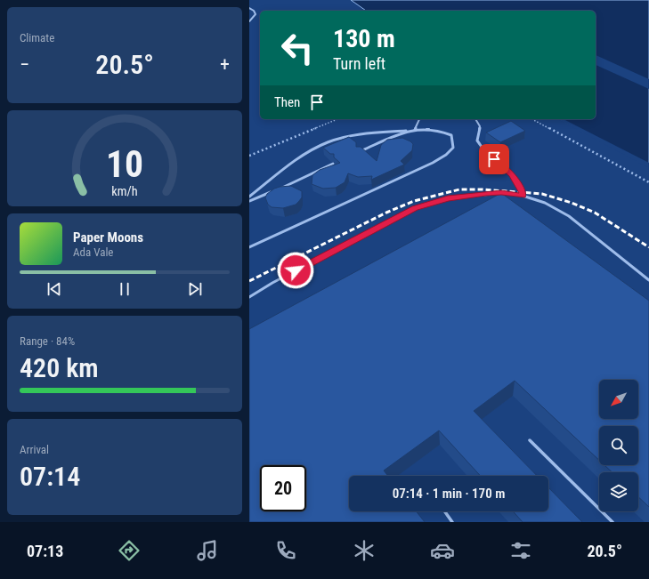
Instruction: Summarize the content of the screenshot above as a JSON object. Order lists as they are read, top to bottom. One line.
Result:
{"north":"bottom left","page":{"tile":["Climate",["Range · 84%","420 km"],["Arrival","07:14"]],"turn":["130 m","Turn left"],"heat":["−","20.5°","+"],"then":"Then","song":["Paper Moons","Ada Vale"],"limit":"20","trip":"07:14 · 1 min · 170 m","tabs":["07:13","20.5°"],"gauge":["10","km/h"]}}
